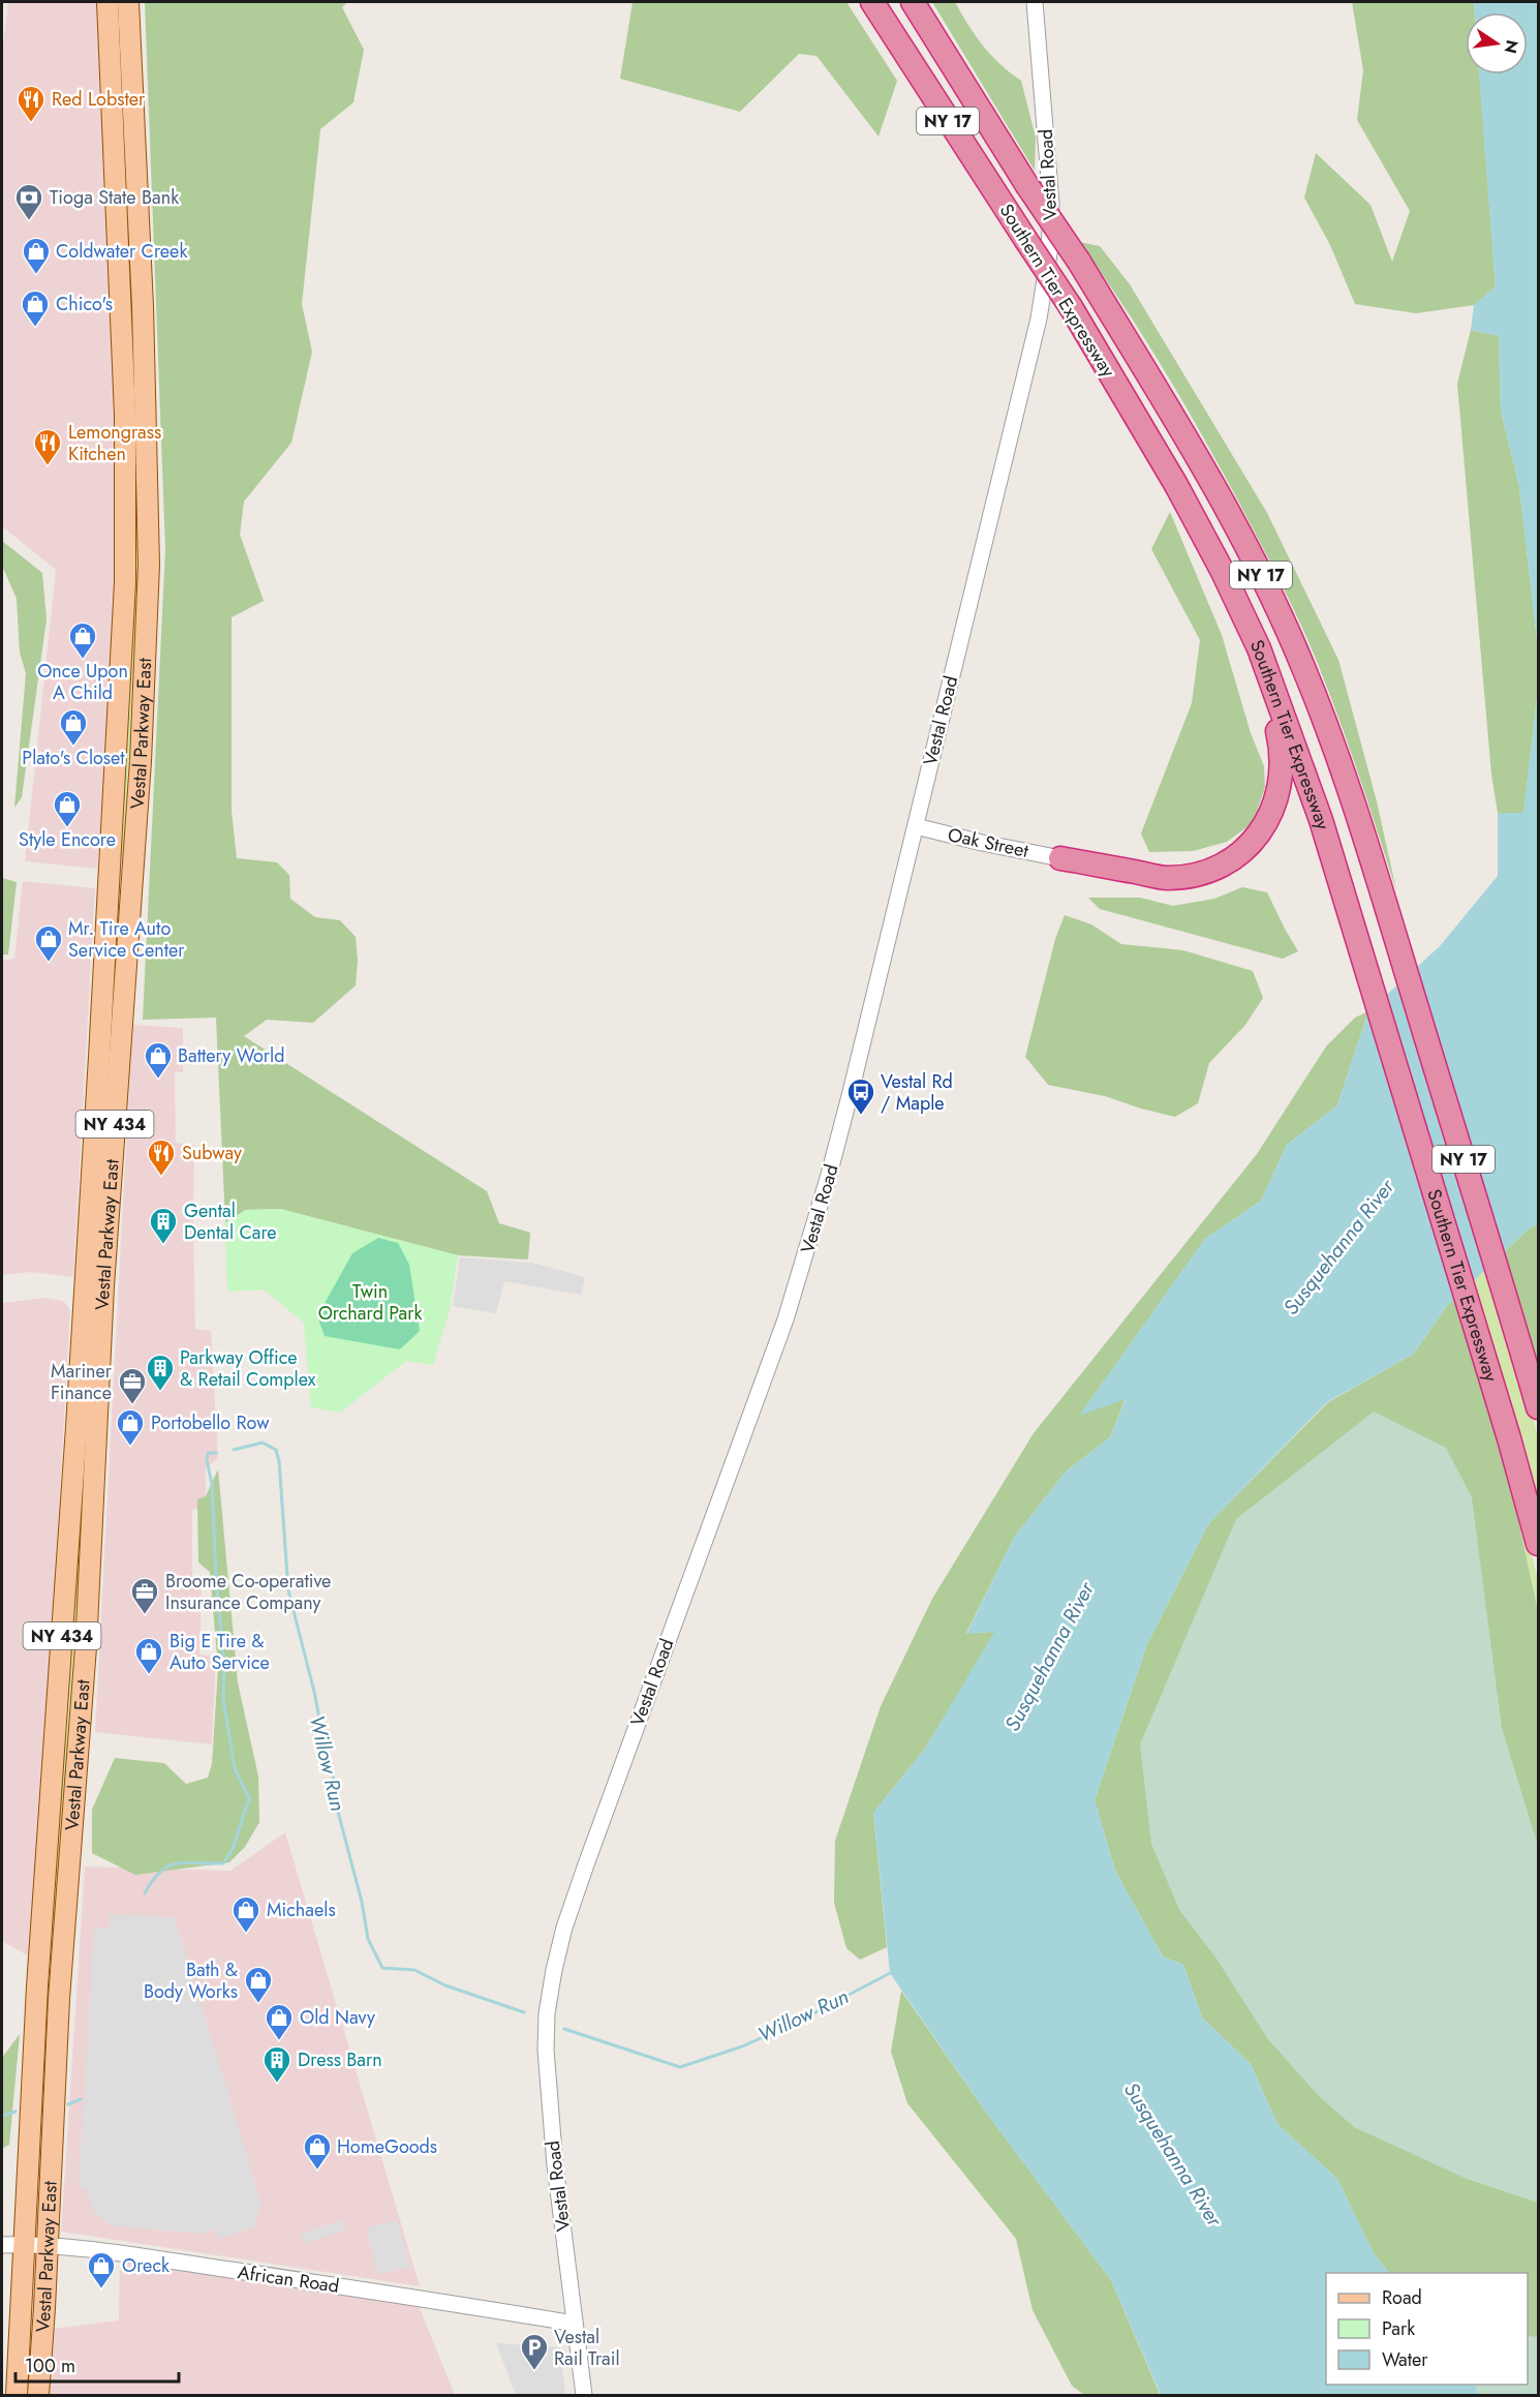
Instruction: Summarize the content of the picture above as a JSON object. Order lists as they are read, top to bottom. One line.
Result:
{"streets":{"highway":["NY 17","Southern Tier Expressway"],"main road":["Vestal Parkway East","NY 434"],"street":["Vestal Road","Oak Street","African Road"]},"crossings":[["Vestal Road","Oak Street"],["Vestal Road","African Road"],["Vestal Parkway East","African Road"]],"water":["Susquehanna River","Willow Run"],"parks":["Twin Orchard Park"],"places":{"restaurant":["Red Lobster","Lemongrass Kitchen","Subway"],"bank":["Tioga State Bank"],"shop":["Coldwater Creek","Chico's","Once Upon A Child","Plato's Closet","Style Encore","Mr. Tire Auto Service Center","Battery World","Portobello Row","Big E Tire & Auto Service","Michaels","Bath & Body Works","Old Navy","HomeGoods","Oreck"],"bus stop":["Vestal Rd / Maple"],"building":["Gental Dental Care","Parkway Office & Retail Complex","Dress Barn"],"office":["Mariner Finance","Broome Co-operative Insurance Company"],"parking":["Vestal Rail Trail"]},"legend":["Road","Park","Water"],"scale_bar":"100 m","north":"right"}
